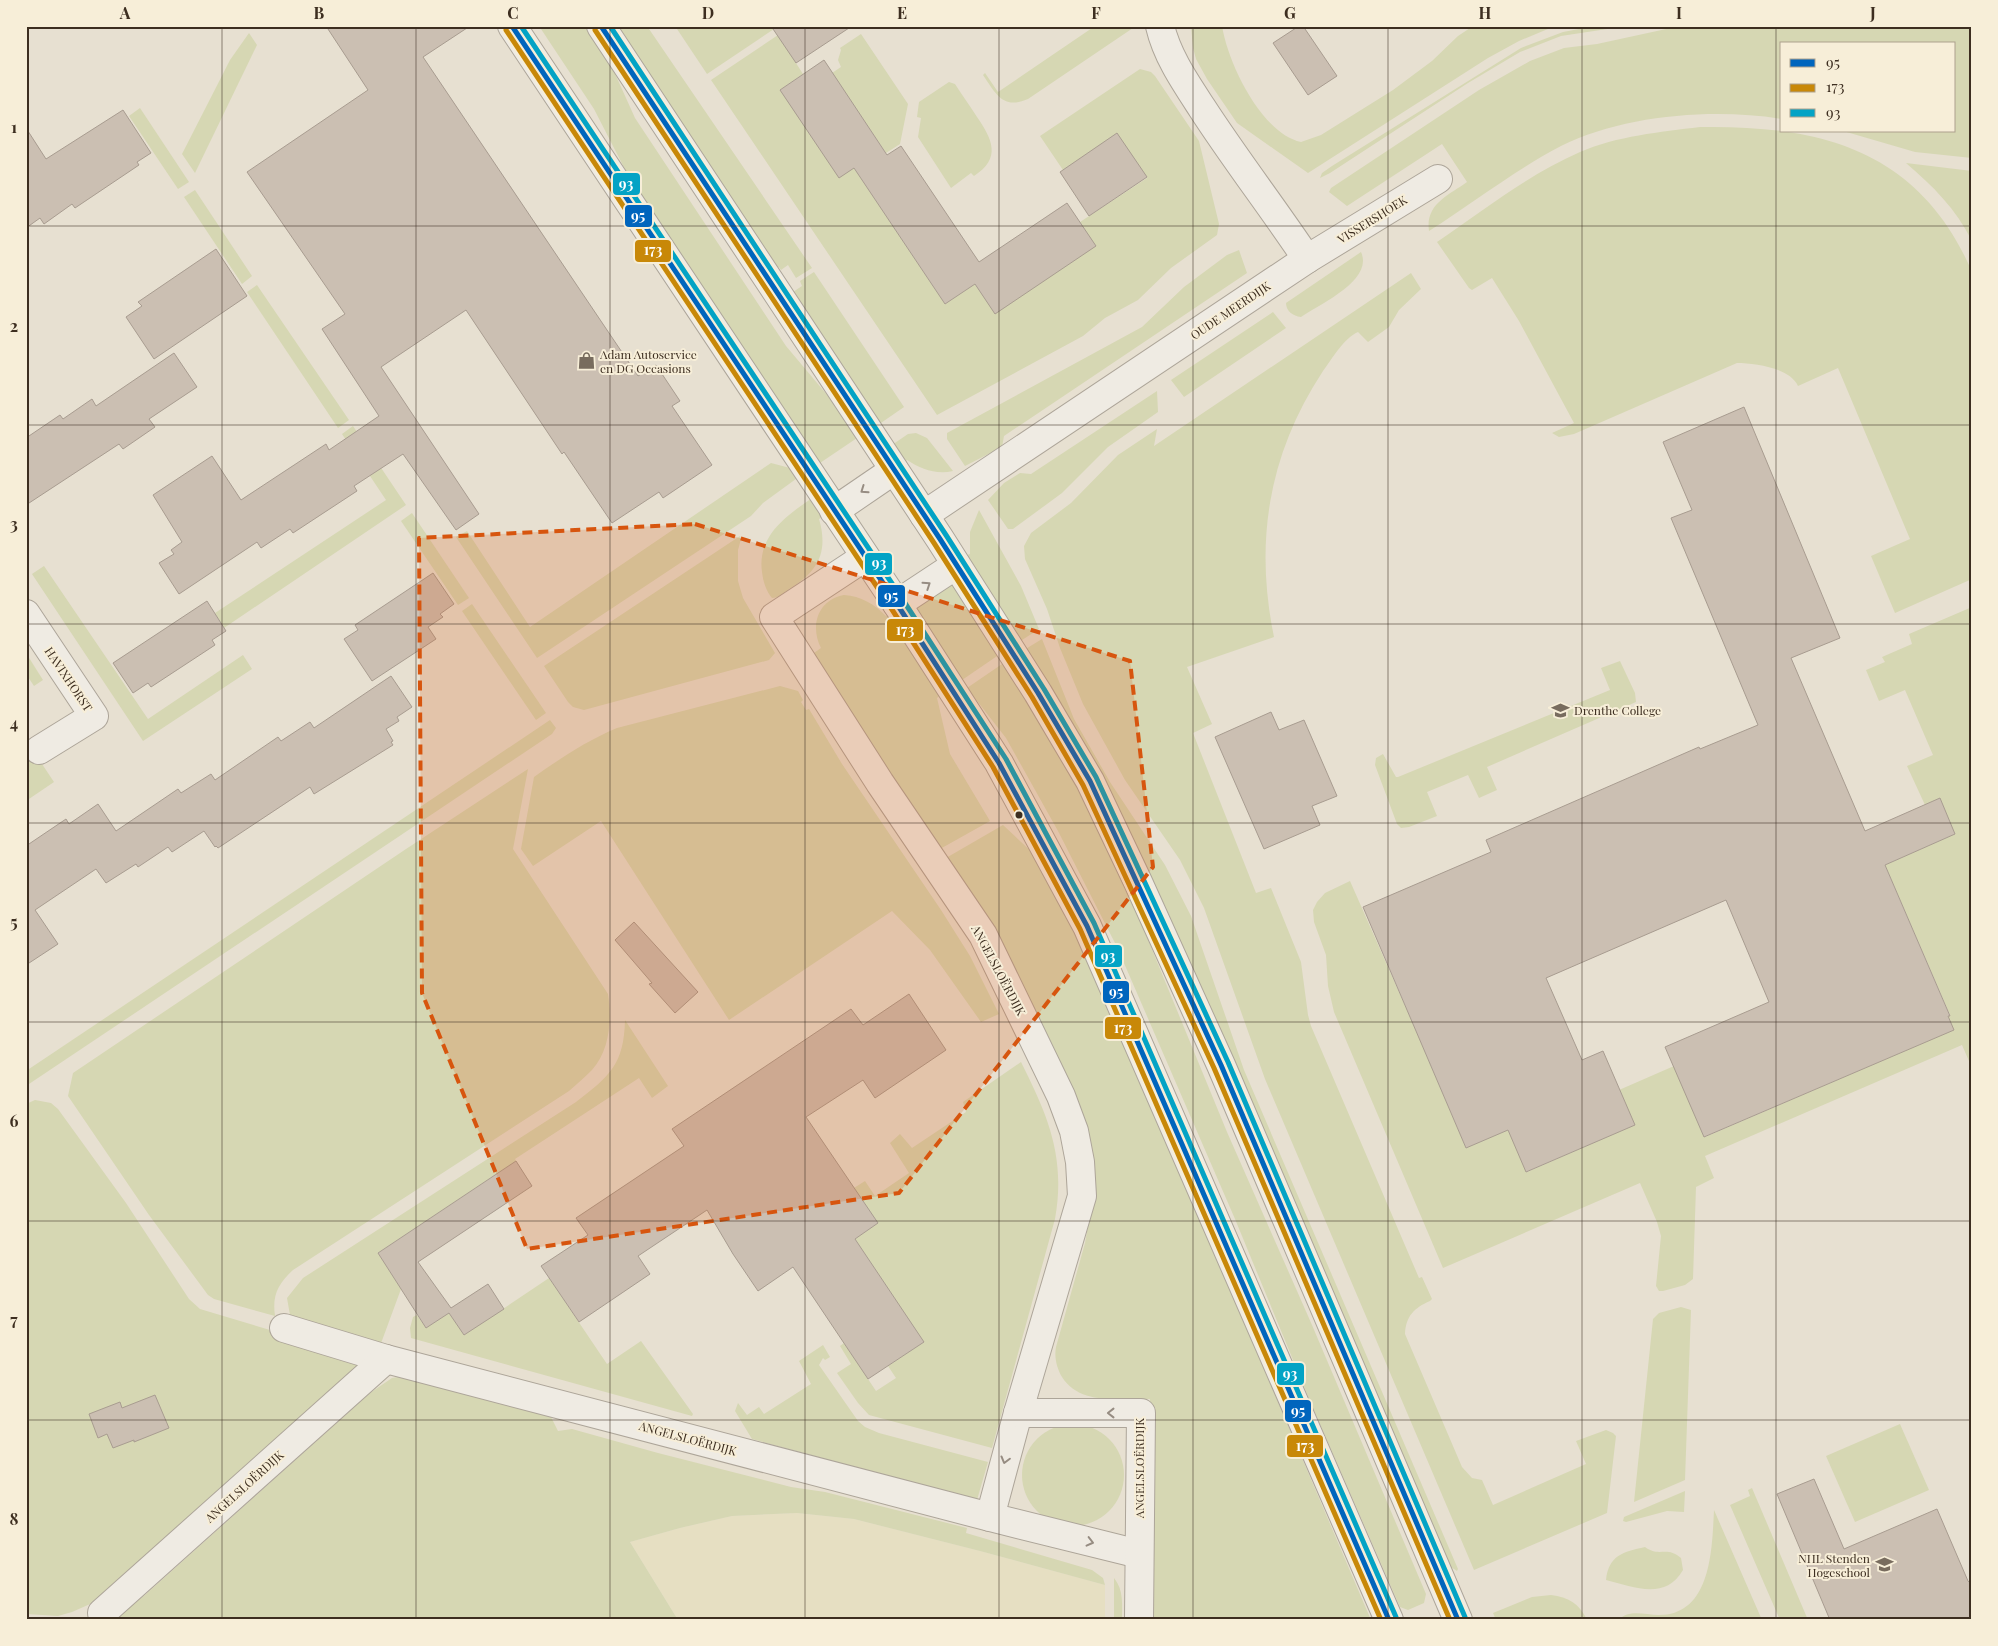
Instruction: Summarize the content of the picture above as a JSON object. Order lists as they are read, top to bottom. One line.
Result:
{"streets":{"street":["VISSERSHOEK","OUDE MEERDIJK","HAVIXHORST","ANGELSLOËRDIJK"]},"crossings":[["VISSERSHOEK","OUDE MEERDIJK"]],"places":{"shop":["Adam Autoservice en DG Occasions"],"school or university":["Drenthe College","NHL Stenden Hogeschool"]},"lines":["transit line 95","transit line 93","transit line 173"],"legend":["95","173","93"],"grid":{"columns":["A","B","C","D","E","F","G","H","I","J"],"rows":["1","2","3","4","5","6","7","8"]}}
